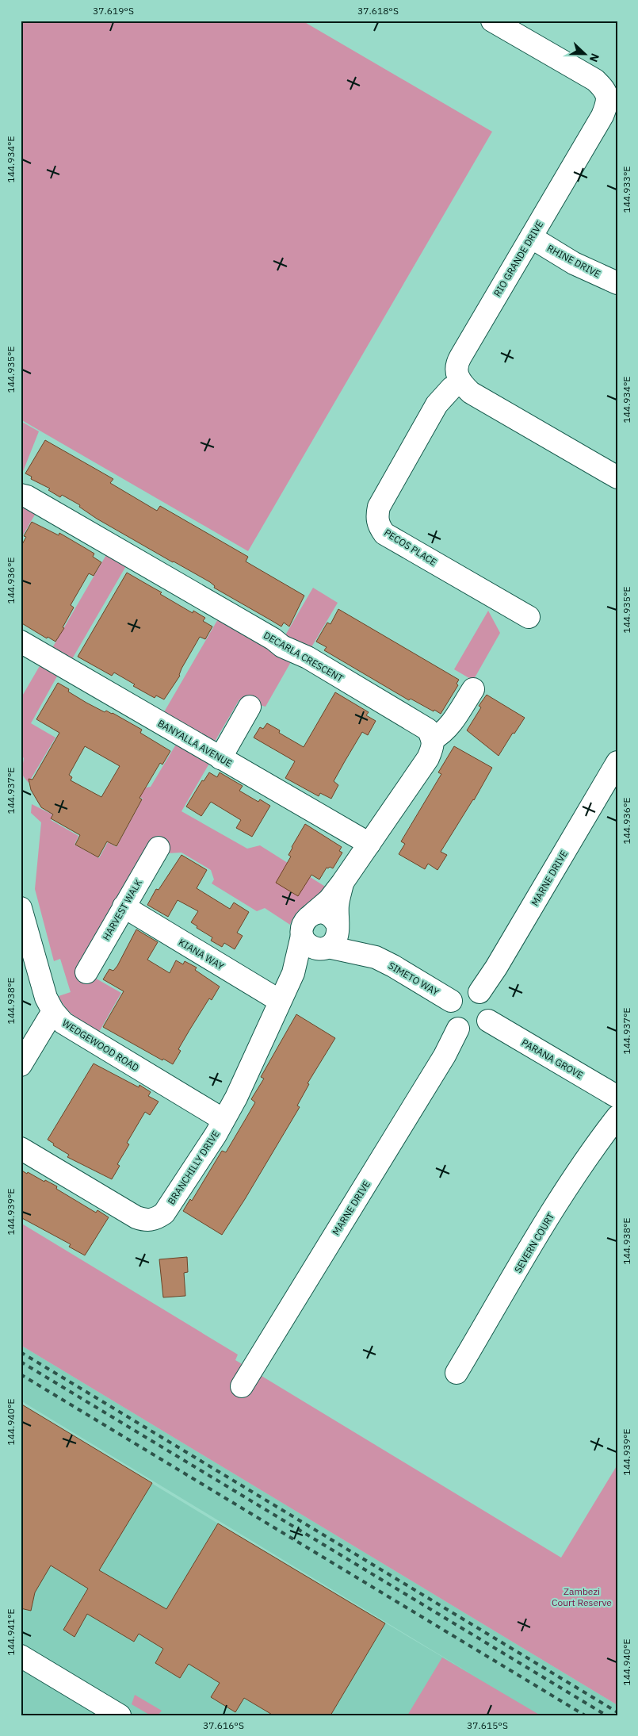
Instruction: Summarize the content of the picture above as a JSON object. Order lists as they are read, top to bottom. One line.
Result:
{"streets":{"street":["RIO GRANDE DRIVE","RHINE DRIVE","PECOS PLACE","DECARLA CRESCENT","BANYALLA AVENUE","MARNE DRIVE","HARVEST WALK","KIANA WAY","SIMETO WAY","WEDGEWOOD ROAD","PARANA GROVE","BRANCHILLY DRIVE","SEVERN COURT"]},"crossings":[["RIO GRANDE DRIVE","RHINE DRIVE"],["RIO GRANDE DRIVE","PECOS PLACE"],["MARNE DRIVE","SIMETO WAY"],["MARNE DRIVE","PARANA GROVE"],["HARVEST WALK","KIANA WAY"],["KIANA WAY","BRANCHILLY DRIVE"],["SIMETO WAY","PARANA GROVE"],["SIMETO WAY","BRANCHILLY DRIVE"],["WEDGEWOOD ROAD","BRANCHILLY DRIVE"]],"parks":["Zambezi Court Reserve"],"north":"right","coordinates":["37.619°S","37.618°S","144.934°E","144.933°E","144.935°E","144.936°E","144.937°E","144.938°E","144.939°E","144.940°E","144.941°E","37.616°S","37.615°S"]}
